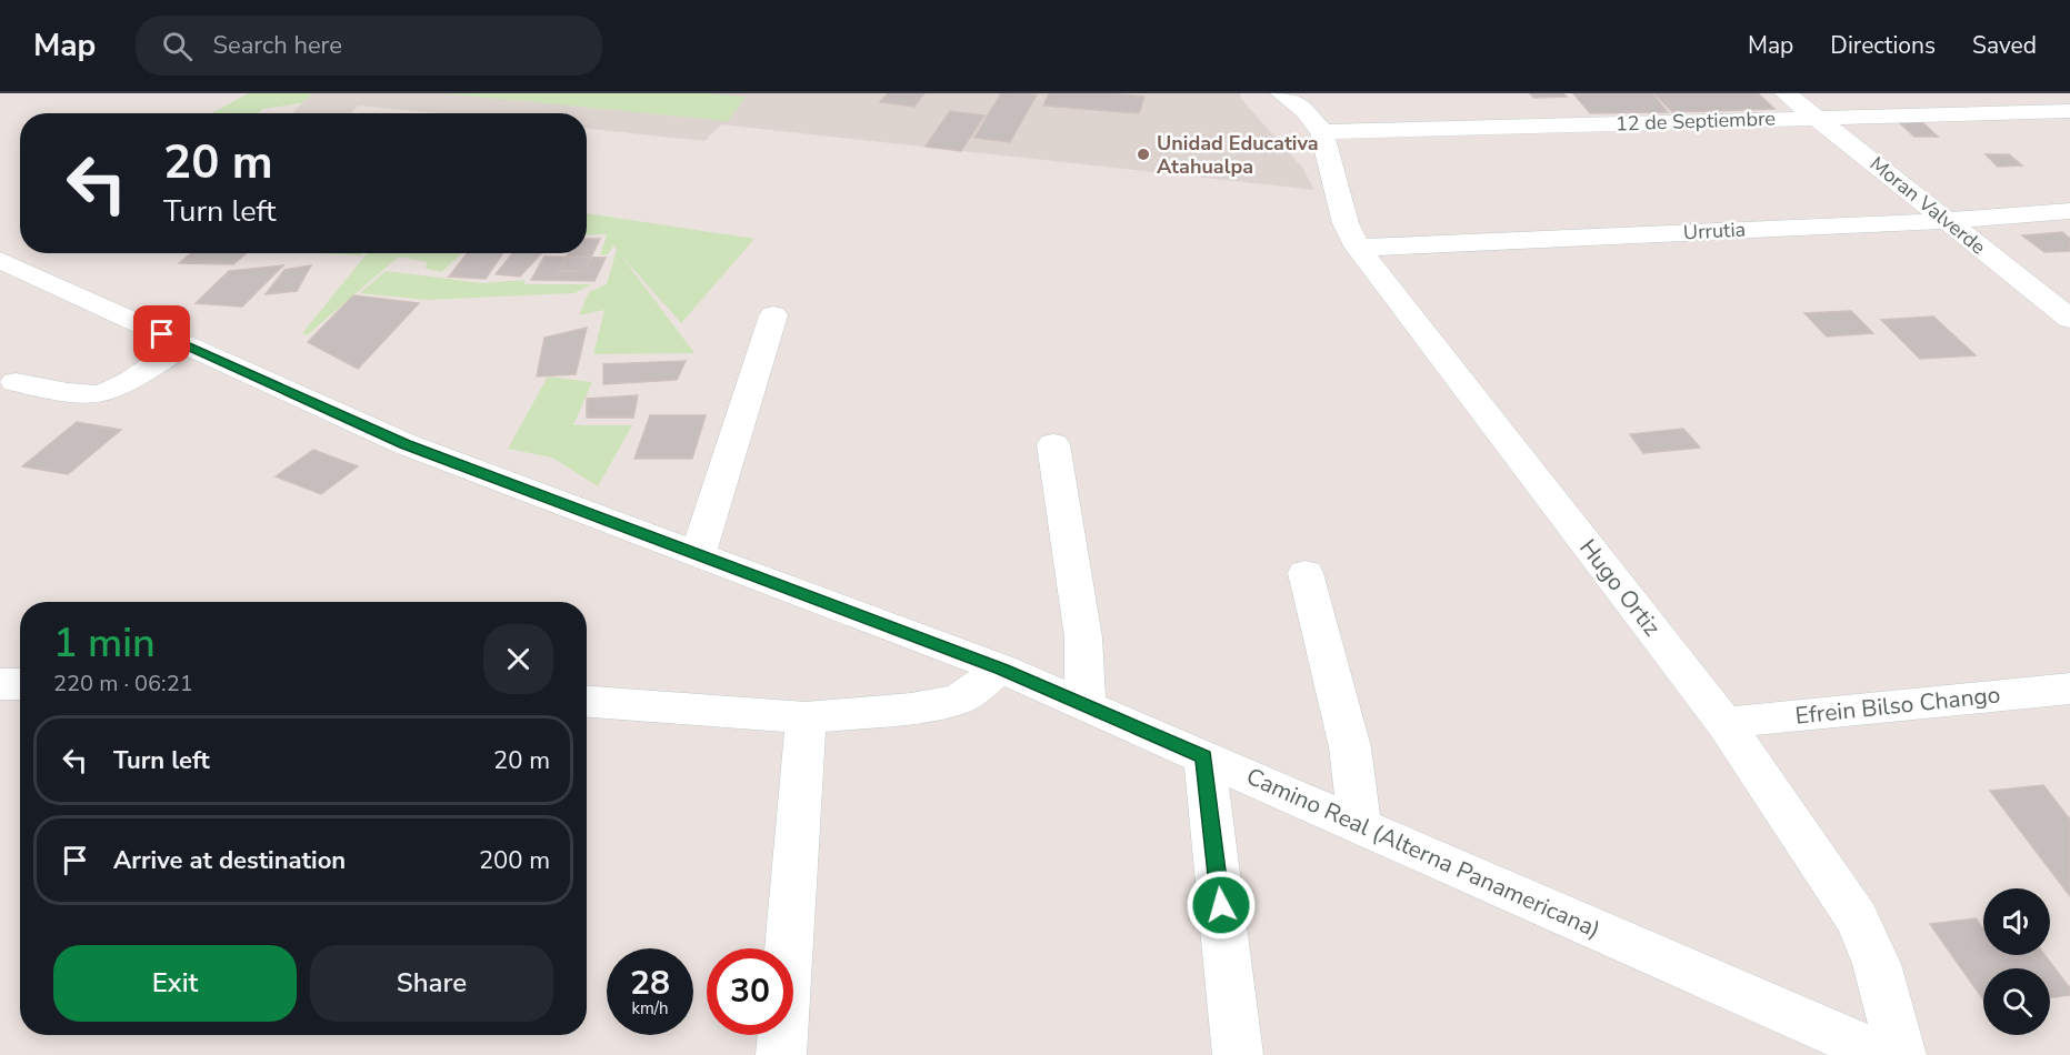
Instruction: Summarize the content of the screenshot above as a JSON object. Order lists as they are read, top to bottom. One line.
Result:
{"streets":{"street":["12 de Septiembre","Moran Valverde","Urrutia","Hugo Ortiz","Efrein Bilso Chango","Camino Real (Alterna Panamericana)"]},"crossings":[["12 de Septiembre","Moran Valverde"],["12 de Septiembre","Hugo Ortiz"],["Moran Valverde","Urrutia"],["Urrutia","Hugo Ortiz"],["Hugo Ortiz","Efrein Bilso Chango"]],"places":["Unidad Educativa Atahualpa"],"page":{"header":"Map","search":"Search here","nav":["Map","Directions","Saved"],"turn":["20 m","Turn left"],"heading":["1 min","220 m · 06:21"],"list":[{"name":"Turn left","value":"20 m"},{"name":"Arrive at destination","value":"200 m"}],"buttons":["Exit","Share"],"speed":"28 km/h","limit":"30"}}
